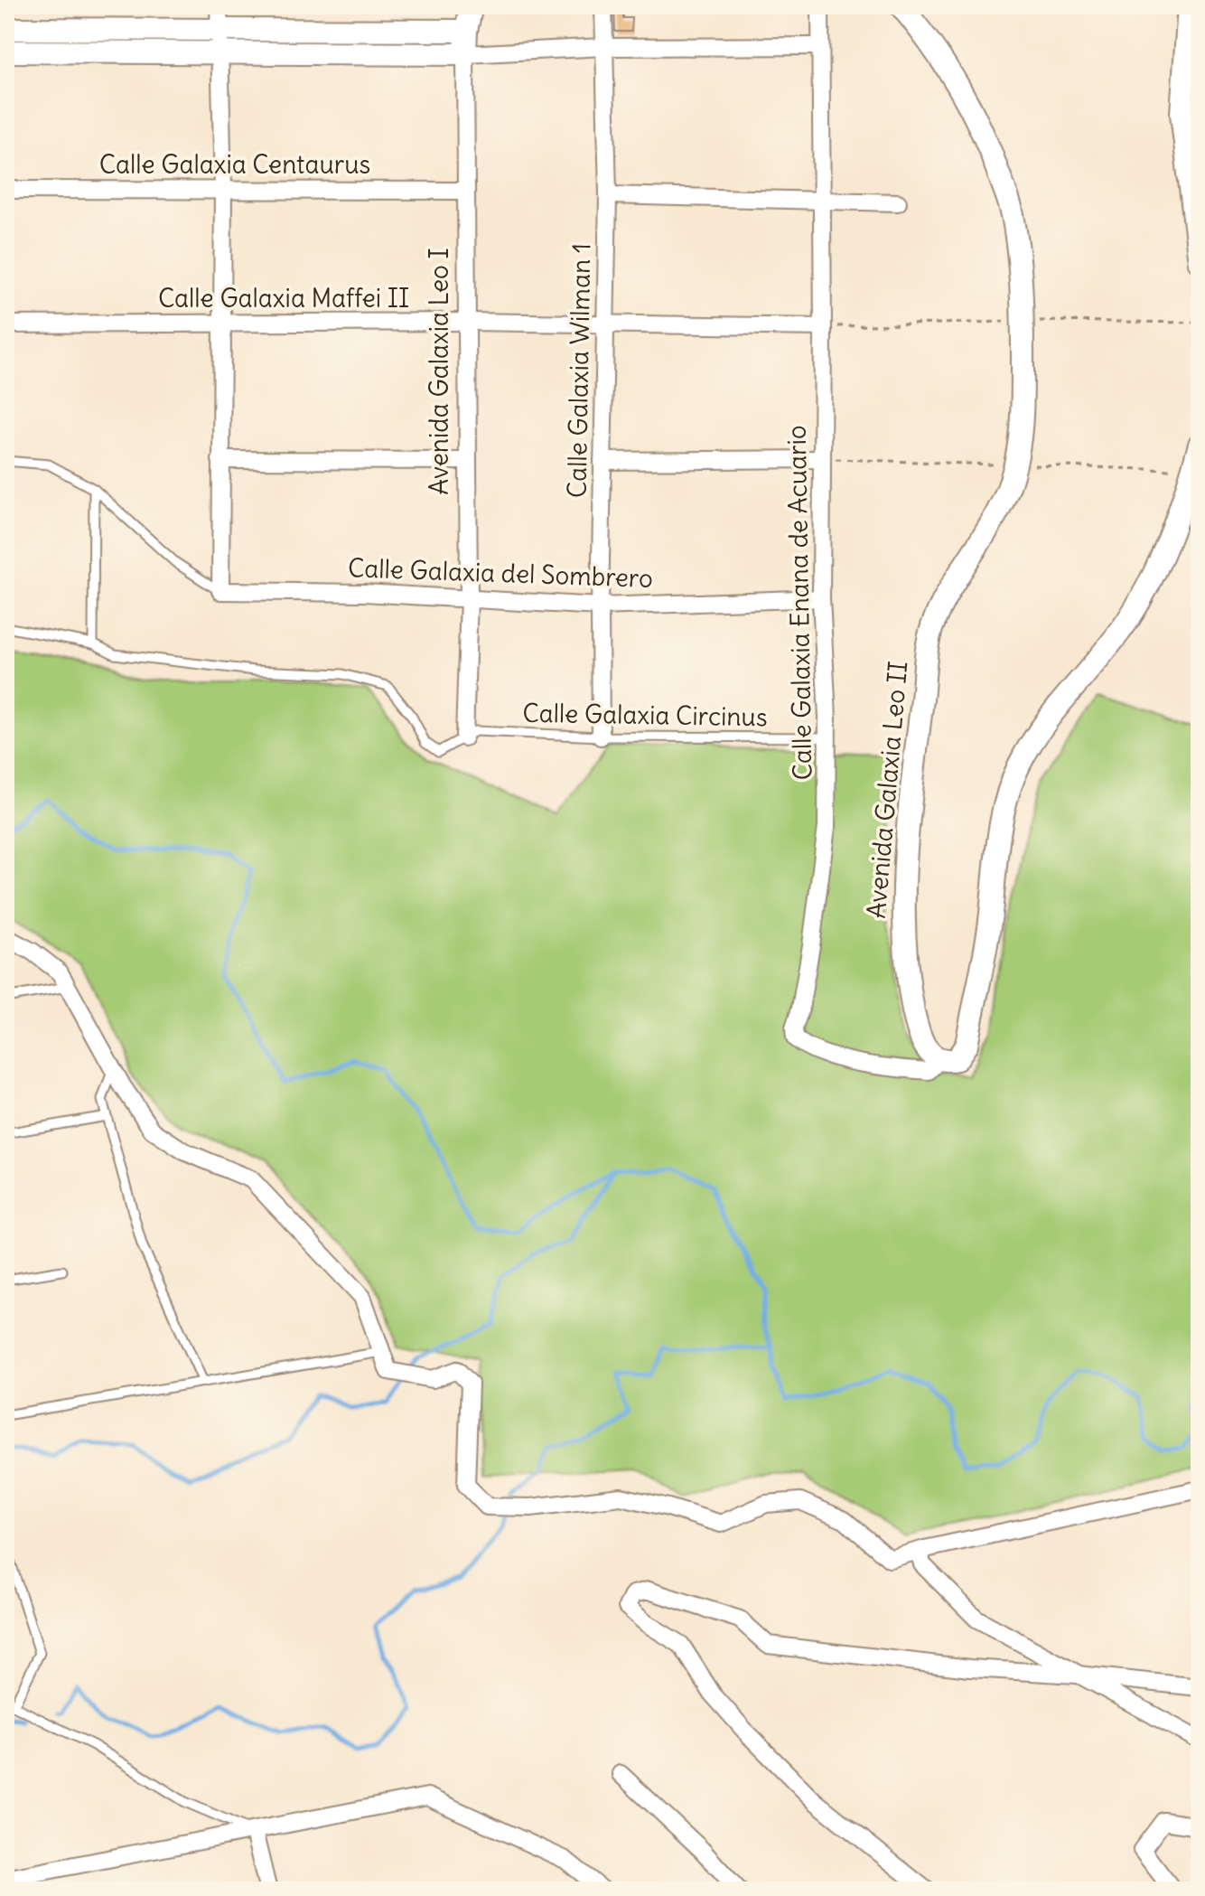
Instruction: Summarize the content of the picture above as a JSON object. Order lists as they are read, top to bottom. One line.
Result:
{"streets":{"street":["Calle Galaxia Centaurus","Calle Galaxia Maffei II","Calle Galaxia Wilman 1","Avenida Galaxia Leo I","Calle Galaxia del Sombrero","Calle Galaxia Enana de Acuario","Avenida Galaxia Leo II"],"lane":["Calle Galaxia Circinus"]},"crossings":[["Calle Galaxia Centaurus","Avenida Galaxia Leo I"],["Calle Galaxia Maffei II","Calle Galaxia Wilman 1"],["Calle Galaxia Maffei II","Avenida Galaxia Leo I"],["Calle Galaxia Maffei II","Calle Galaxia Enana de Acuario"],["Calle Galaxia Wilman 1","Calle Galaxia del Sombrero"],["Calle Galaxia Wilman 1","Calle Galaxia Circinus"],["Avenida Galaxia Leo I","Calle Galaxia del Sombrero"],["Avenida Galaxia Leo I","Calle Galaxia Circinus"],["Calle Galaxia del Sombrero","Calle Galaxia Enana de Acuario"],["Calle Galaxia Enana de Acuario","Calle Galaxia Circinus"],["Calle Galaxia Enana de Acuario","Avenida Galaxia Leo II"]]}
